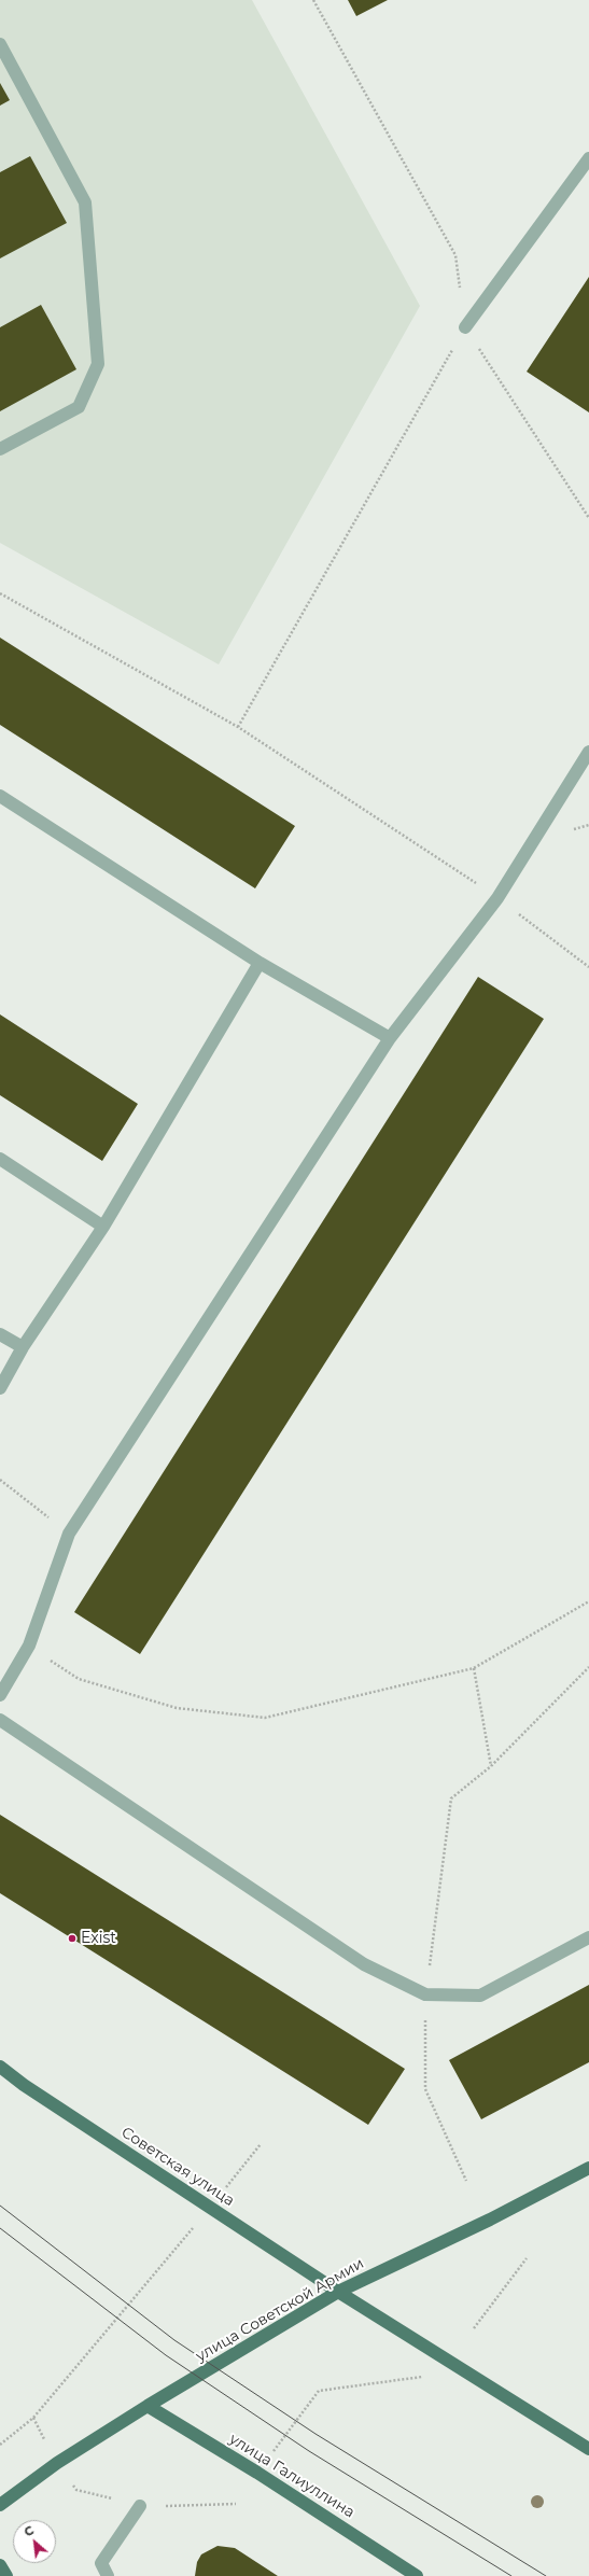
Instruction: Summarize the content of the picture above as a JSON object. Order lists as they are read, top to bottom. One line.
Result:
{"streets":{"main road":["Советская улица","улица Советской Армии","улица Галиуллина"]},"crossings":[["Советская улица","улица Советской Армии"],["улица Советской Армии","улица Галиуллина"]],"places":["Exist"],"north":"top left"}
